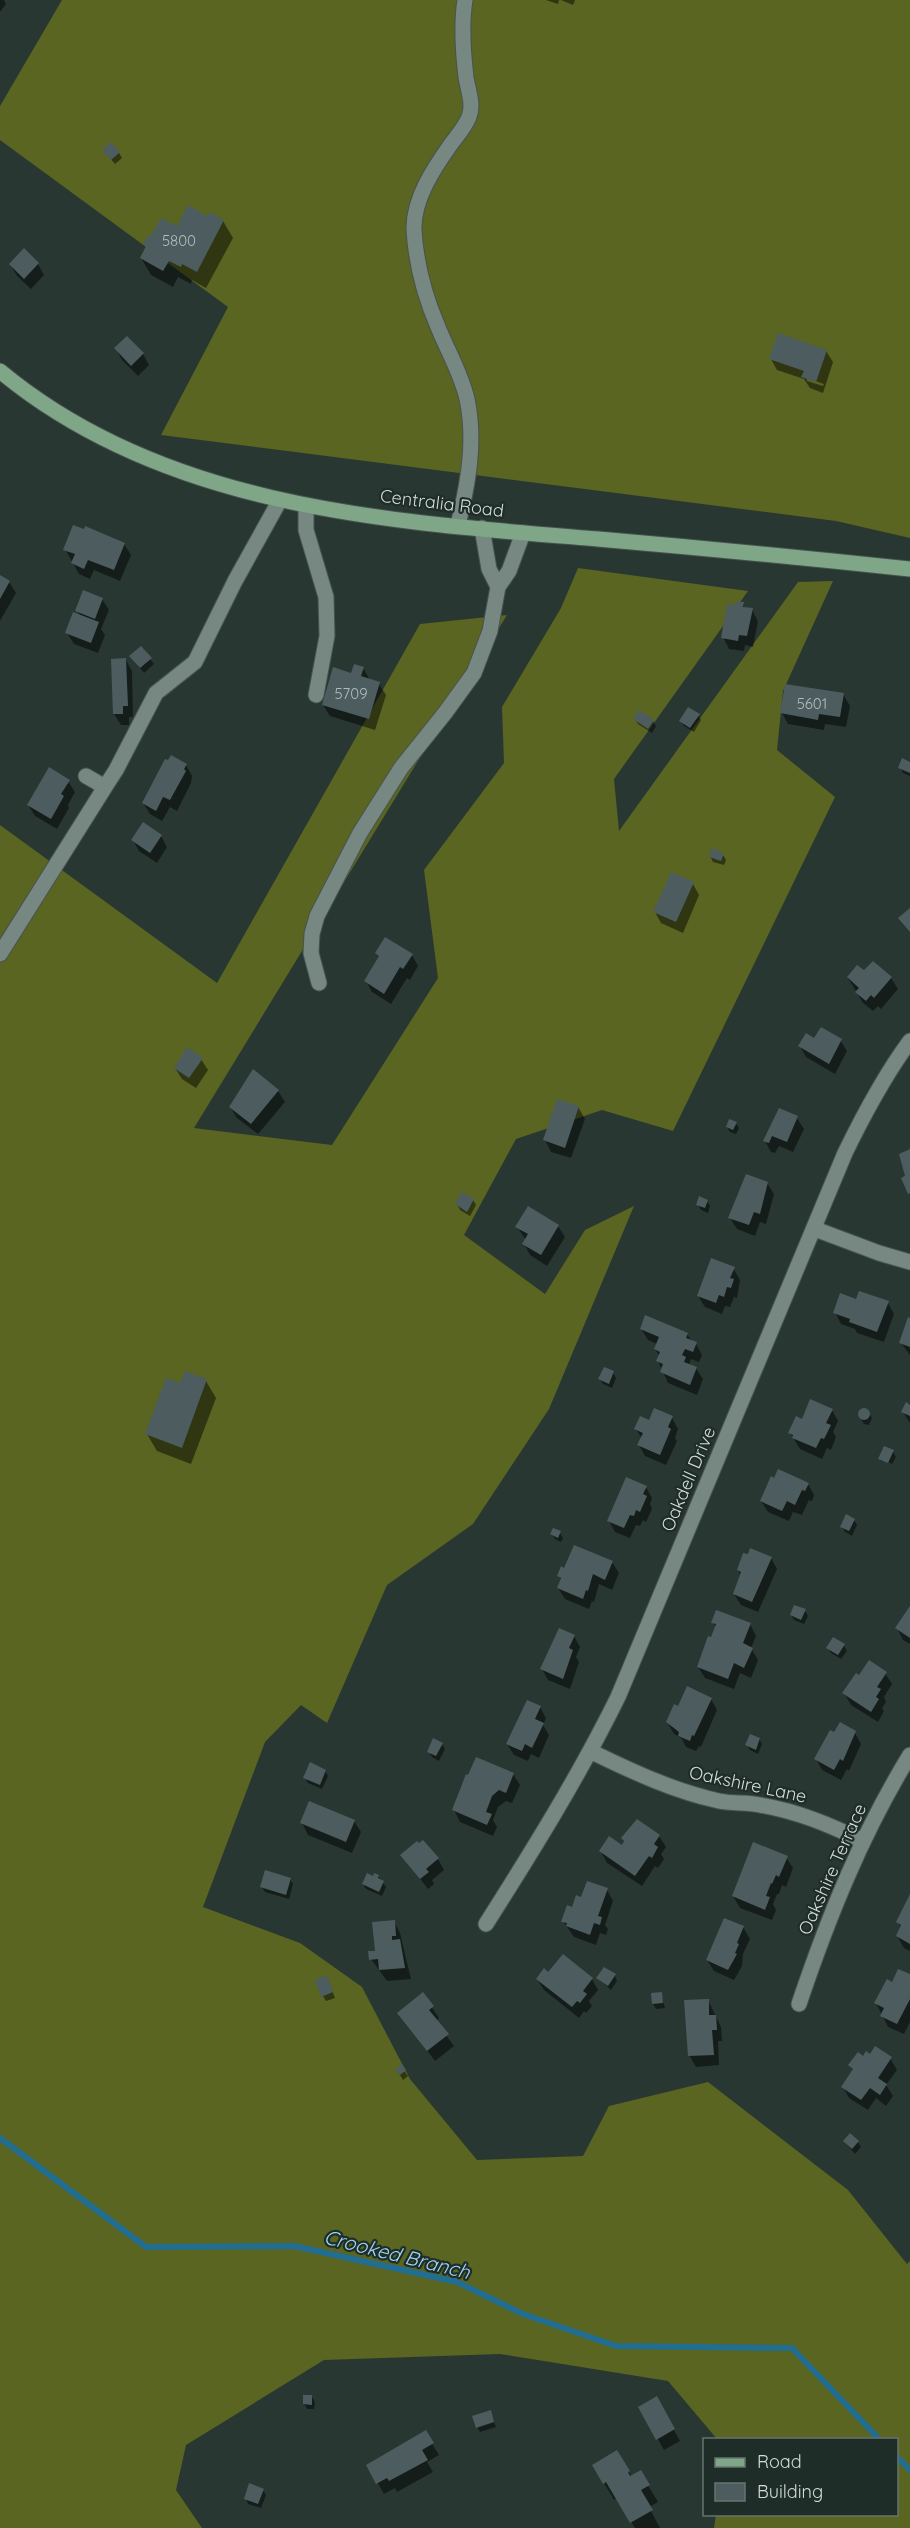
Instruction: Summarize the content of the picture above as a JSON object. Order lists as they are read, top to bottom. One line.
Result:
{"streets":{"main road":["Centralia Road"],"street":["Oakdell Drive","Oakshire Lane","Oakshire Terrace"]},"crossings":[["Oakdell Drive","Oakshire Lane"],["Oakshire Lane","Oakshire Terrace"]],"water":["Crooked Branch"],"house_numbers":["5800","5709","5601"],"legend":["Road","Building"]}
